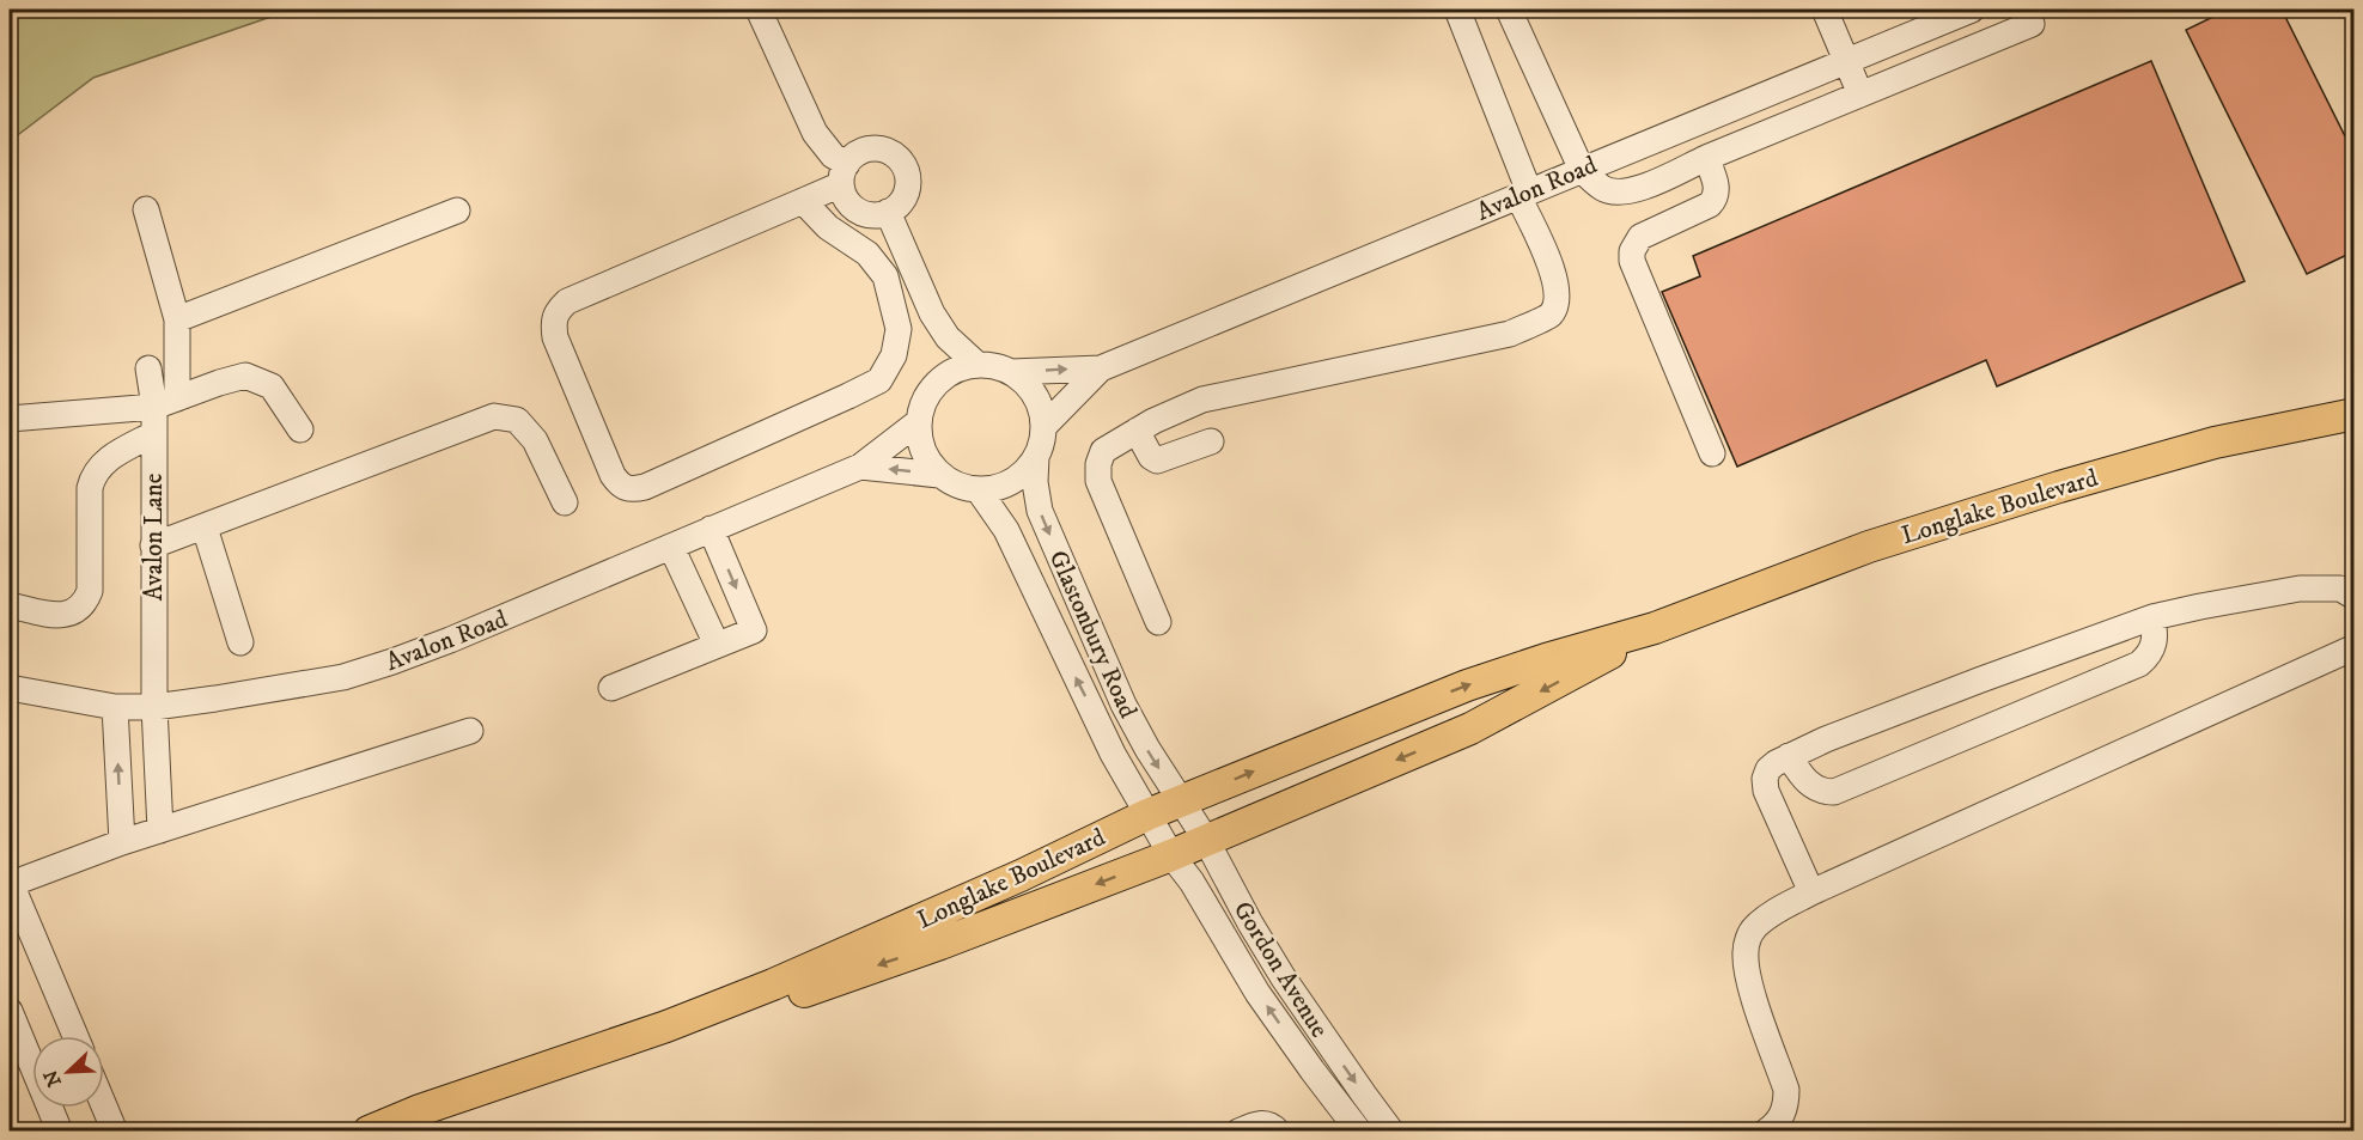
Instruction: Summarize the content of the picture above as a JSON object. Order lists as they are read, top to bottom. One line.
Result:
{"streets":{"main road":["Longlake Boulevard"],"street":["Avalon Road","Avalon Lane","Glastonbury Road","Gordon Avenue"]},"crossings":[["Avalon Road","Avalon Lane"],["Avalon Road","Glastonbury Road"],["Longlake Boulevard","Glastonbury Road"],["Longlake Boulevard","Gordon Avenue"],["Glastonbury Road","Gordon Avenue"]],"north":"bottom left"}
